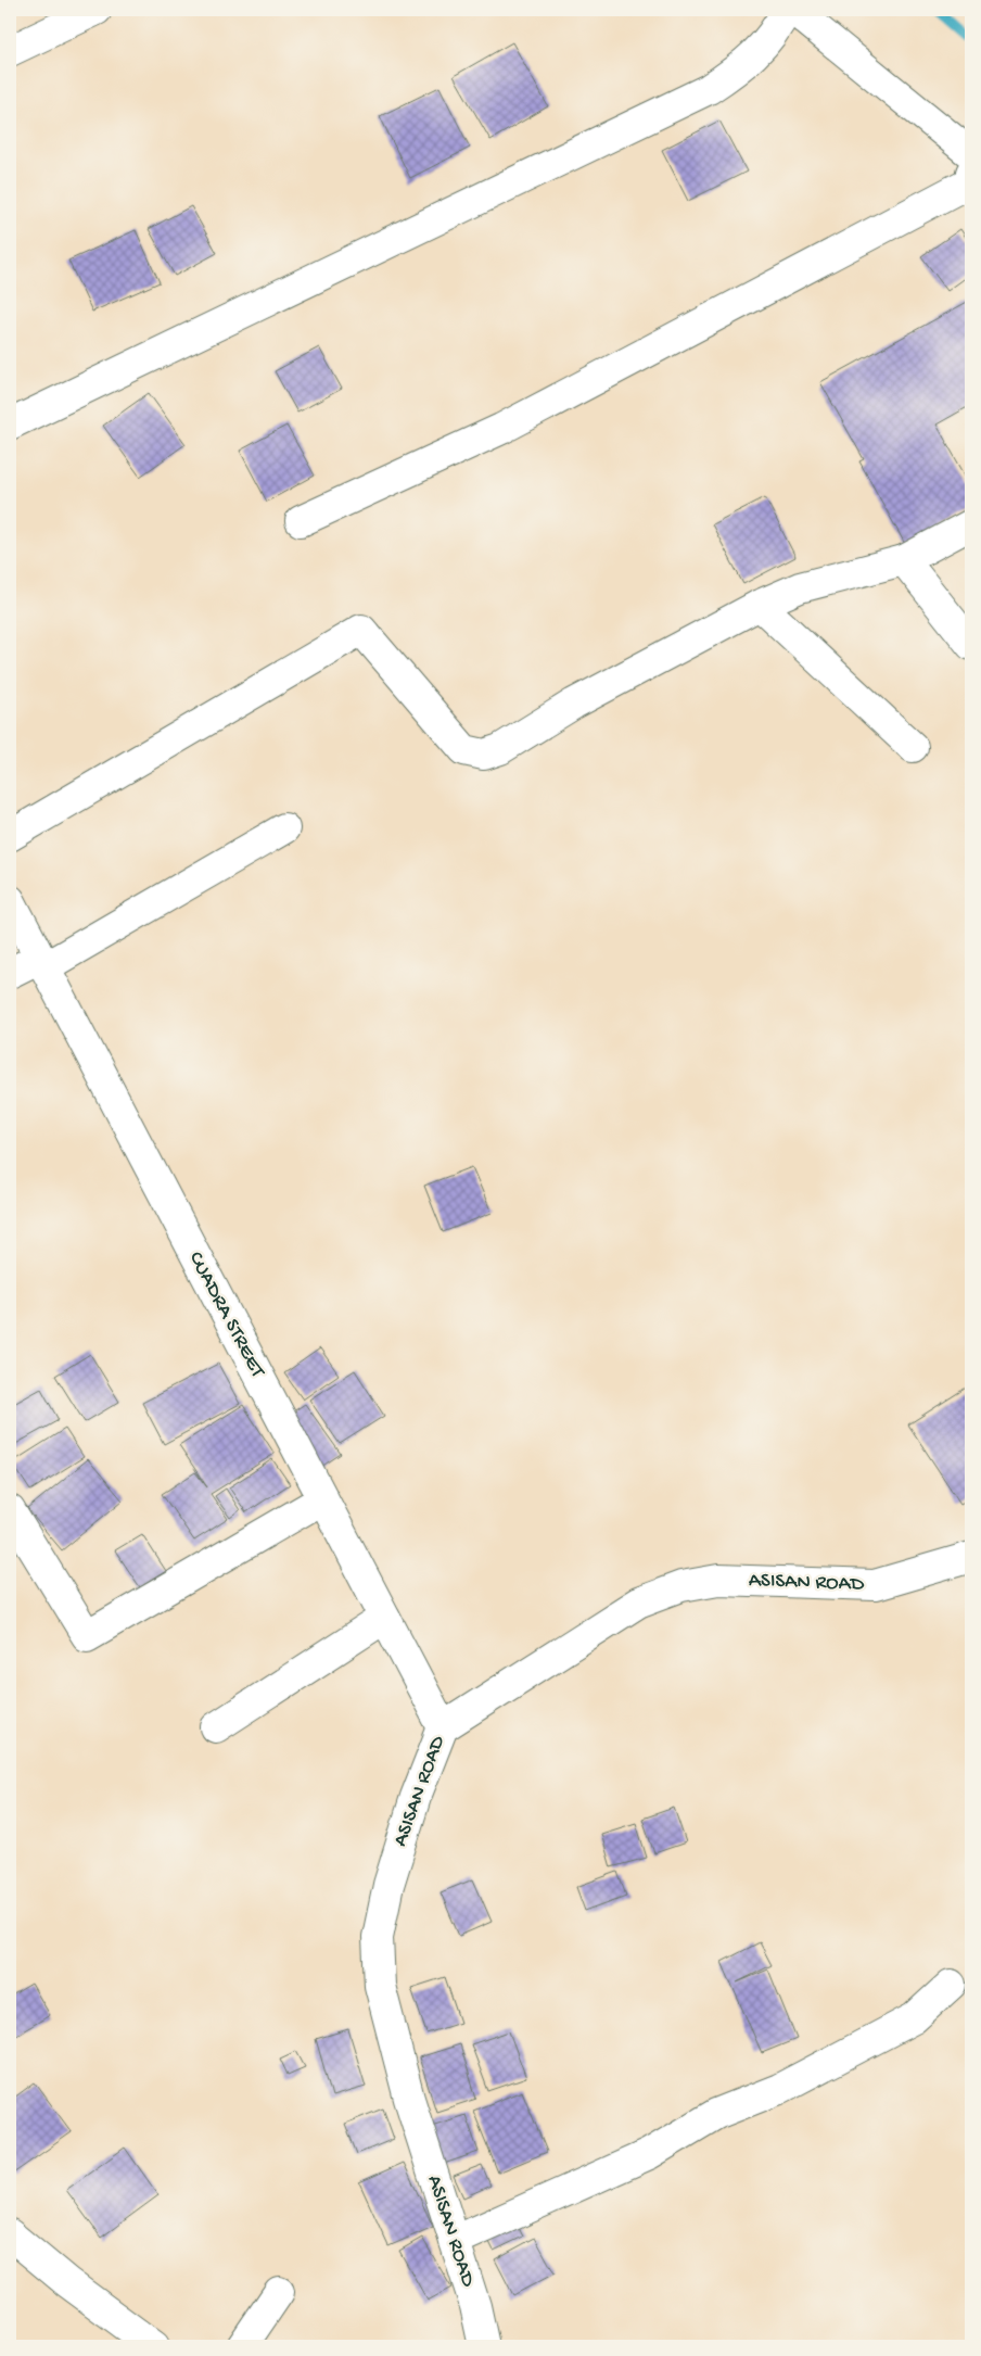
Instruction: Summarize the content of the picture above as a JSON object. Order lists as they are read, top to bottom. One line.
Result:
{"streets":{"street":["CUADRA STREET","ASISAN ROAD"]},"crossings":[["CUADRA STREET","ASISAN ROAD"]]}
